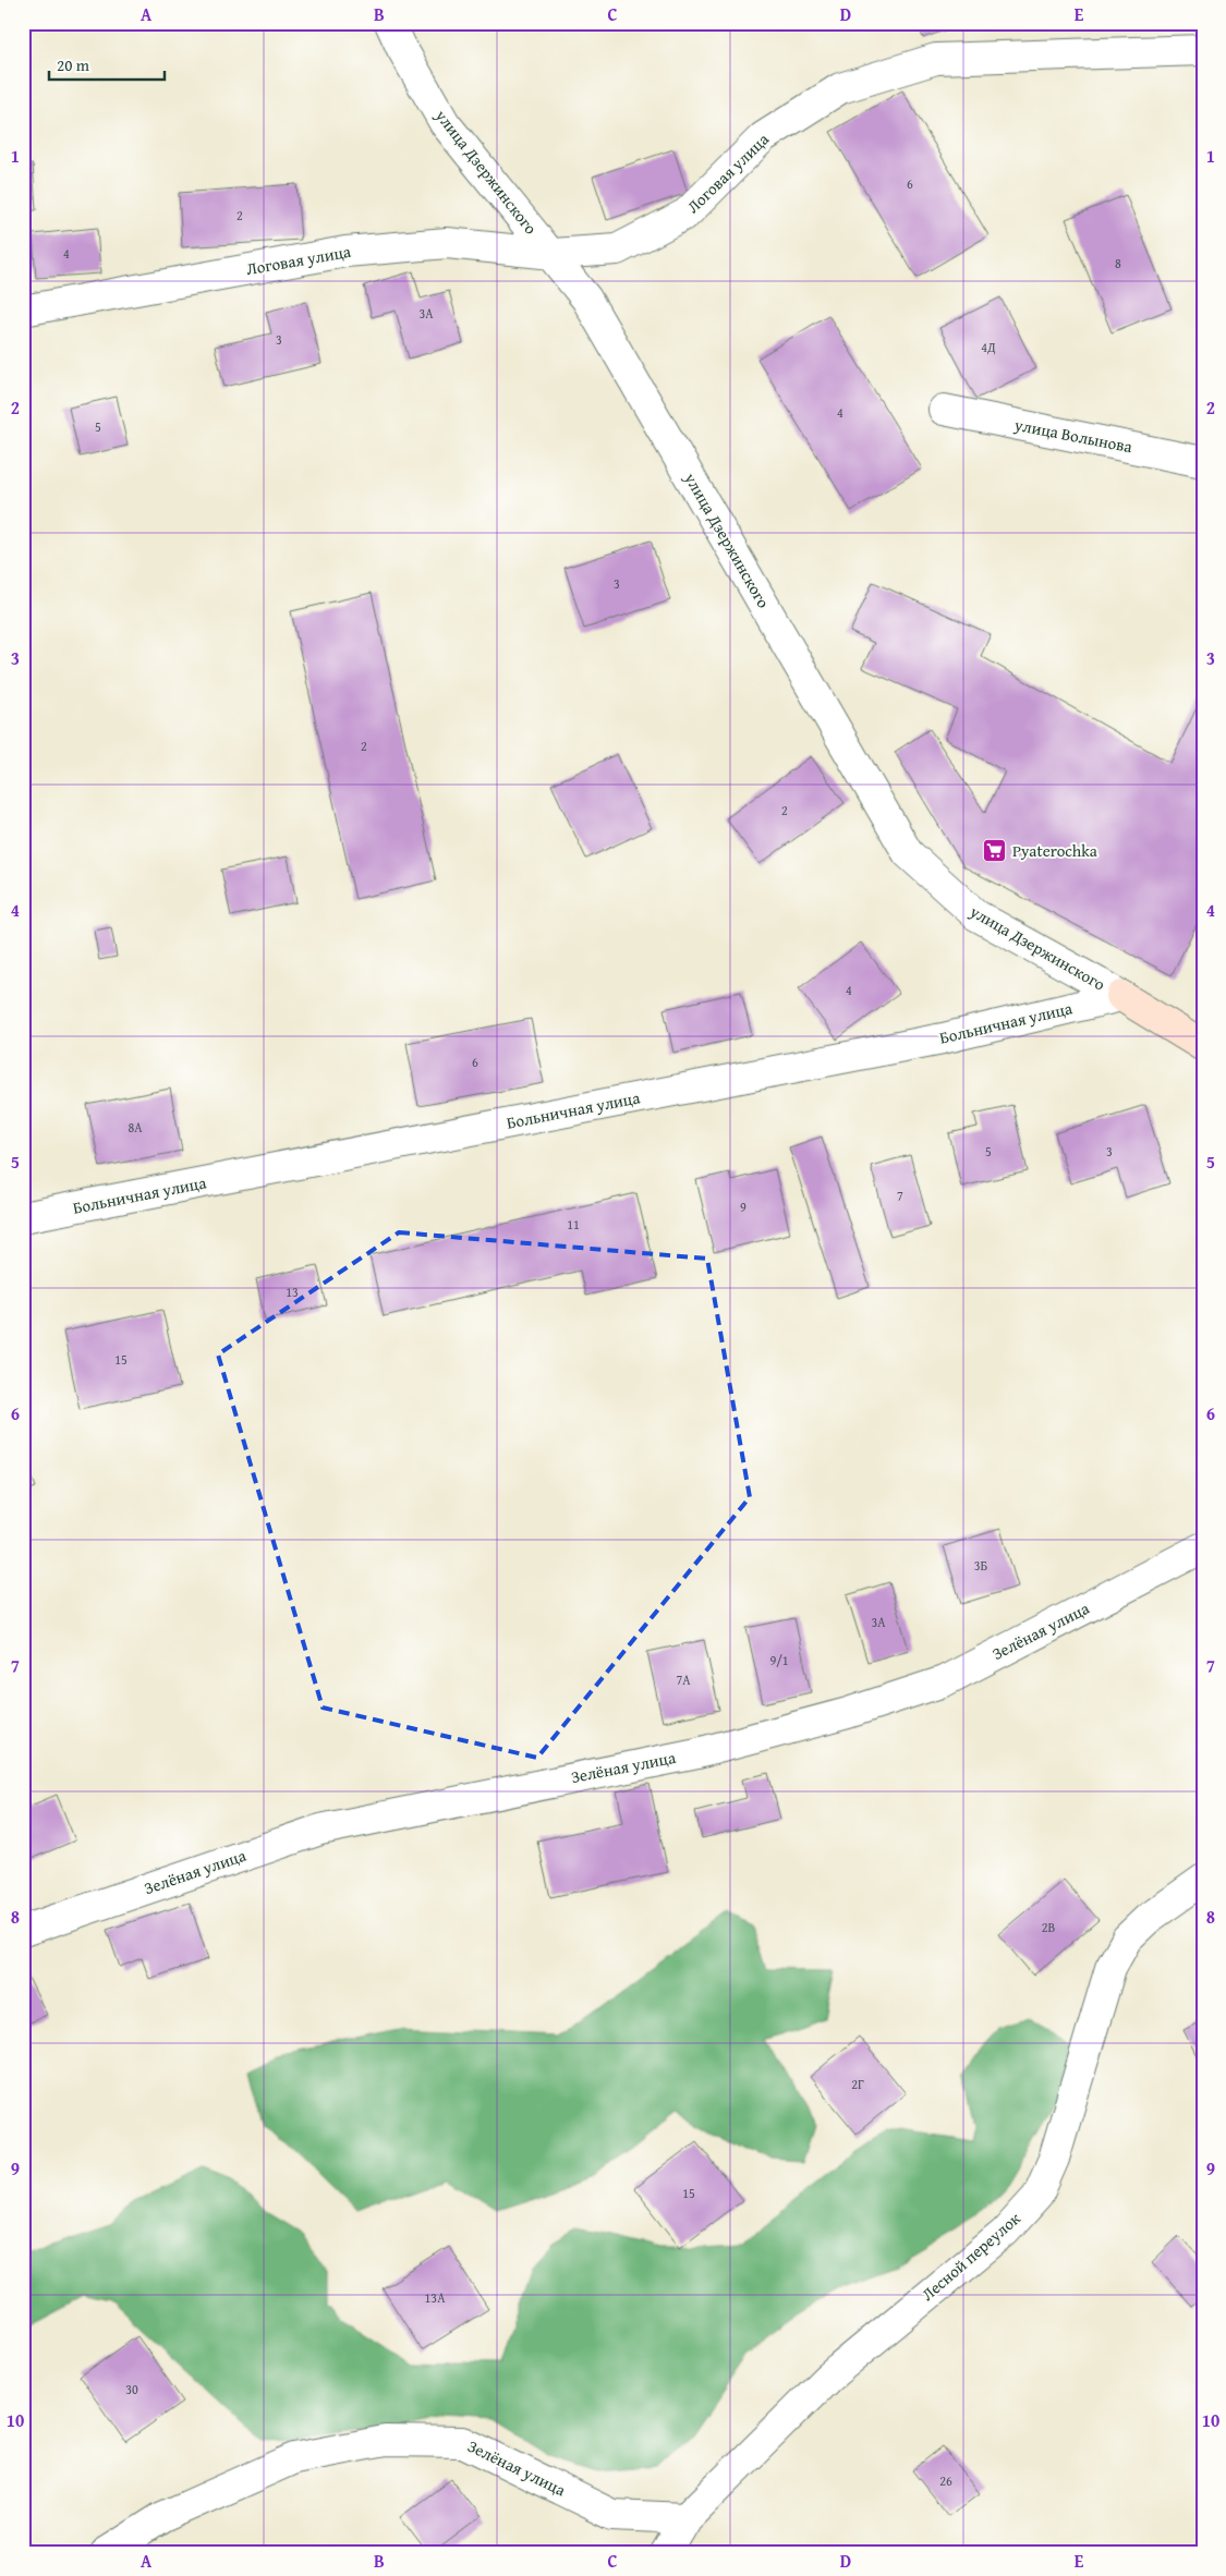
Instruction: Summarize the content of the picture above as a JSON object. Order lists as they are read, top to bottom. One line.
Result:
{"streets":{"street":["улица Дзержинского","Логовая улица","улица Волынова","Больничная улица","Зелёная улица","Лесной переулок"]},"crossings":[["улица Дзержинского","Логовая улица"],["улица Дзержинского","Больничная улица"],["Зелёная улица","Лесной переулок"]],"places":{"supermarket":["Pyaterochka"]},"house_numbers":["6","2","4","8","3А","3","4Д","4","5","3","2","2","4","6","8А","5","3","7","9","11","13","15","3Б","3А","9/1","7А","2В","2Г","15","13А","30","26"],"scale_bar":"20 m","grid":{"columns":["A","B","C","D","E"],"rows":["1","2","3","4","5","6","7","8","9","10"]}}
